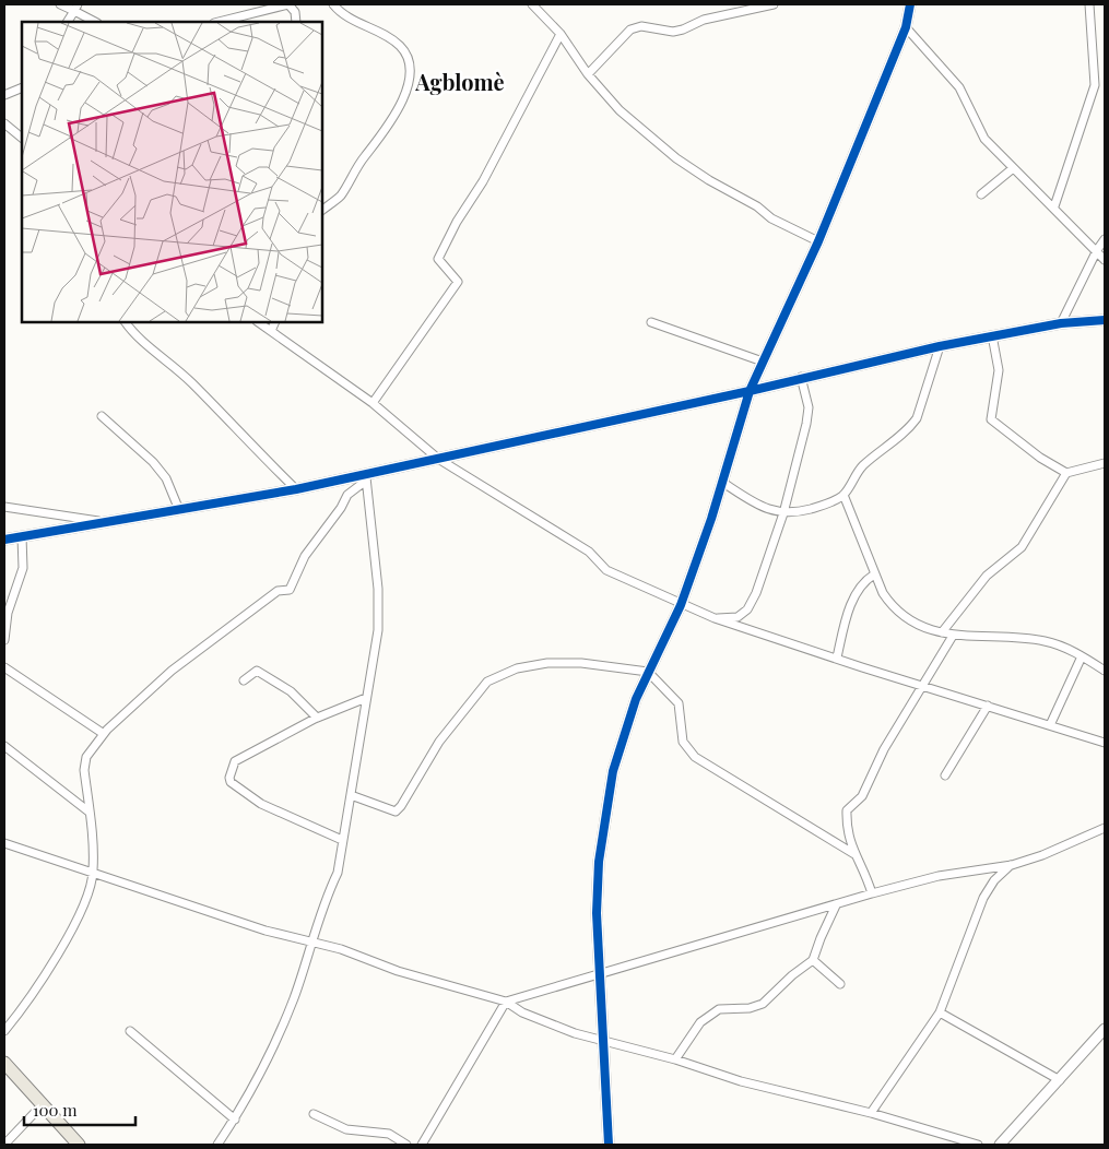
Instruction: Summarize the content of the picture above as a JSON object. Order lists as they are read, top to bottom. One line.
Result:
{"districts":["Agblomè"],"scale_bar":"100 m"}
